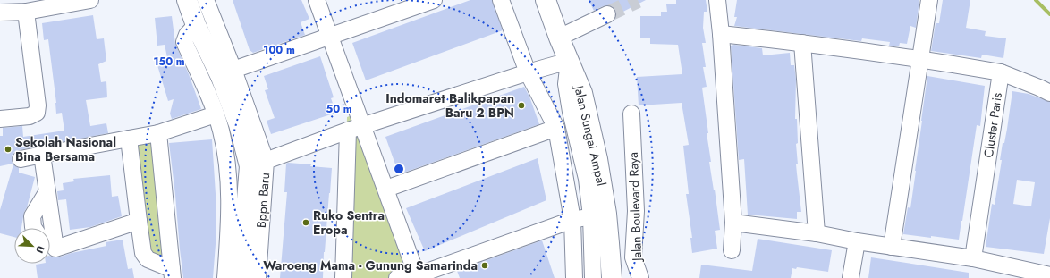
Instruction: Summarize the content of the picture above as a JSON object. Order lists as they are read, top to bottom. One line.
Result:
{"streets":{"main road":["Jalan Sungai Ampal"],"street":["Cluster Paris","Bppn Baru","Jalan Boulevard Raya"]},"crossings":[["Jalan Sungai Ampal","Bppn Baru"]],"places":["Indomaret Balikpapan Baru 2 BPN","Sekolah Nasional Bina Bersama","Ruko Sentra Eropa","Waroeng Mama - Gunung Samarinda"],"north":"bottom right","rings":["100 m","150 m","50 m"]}
